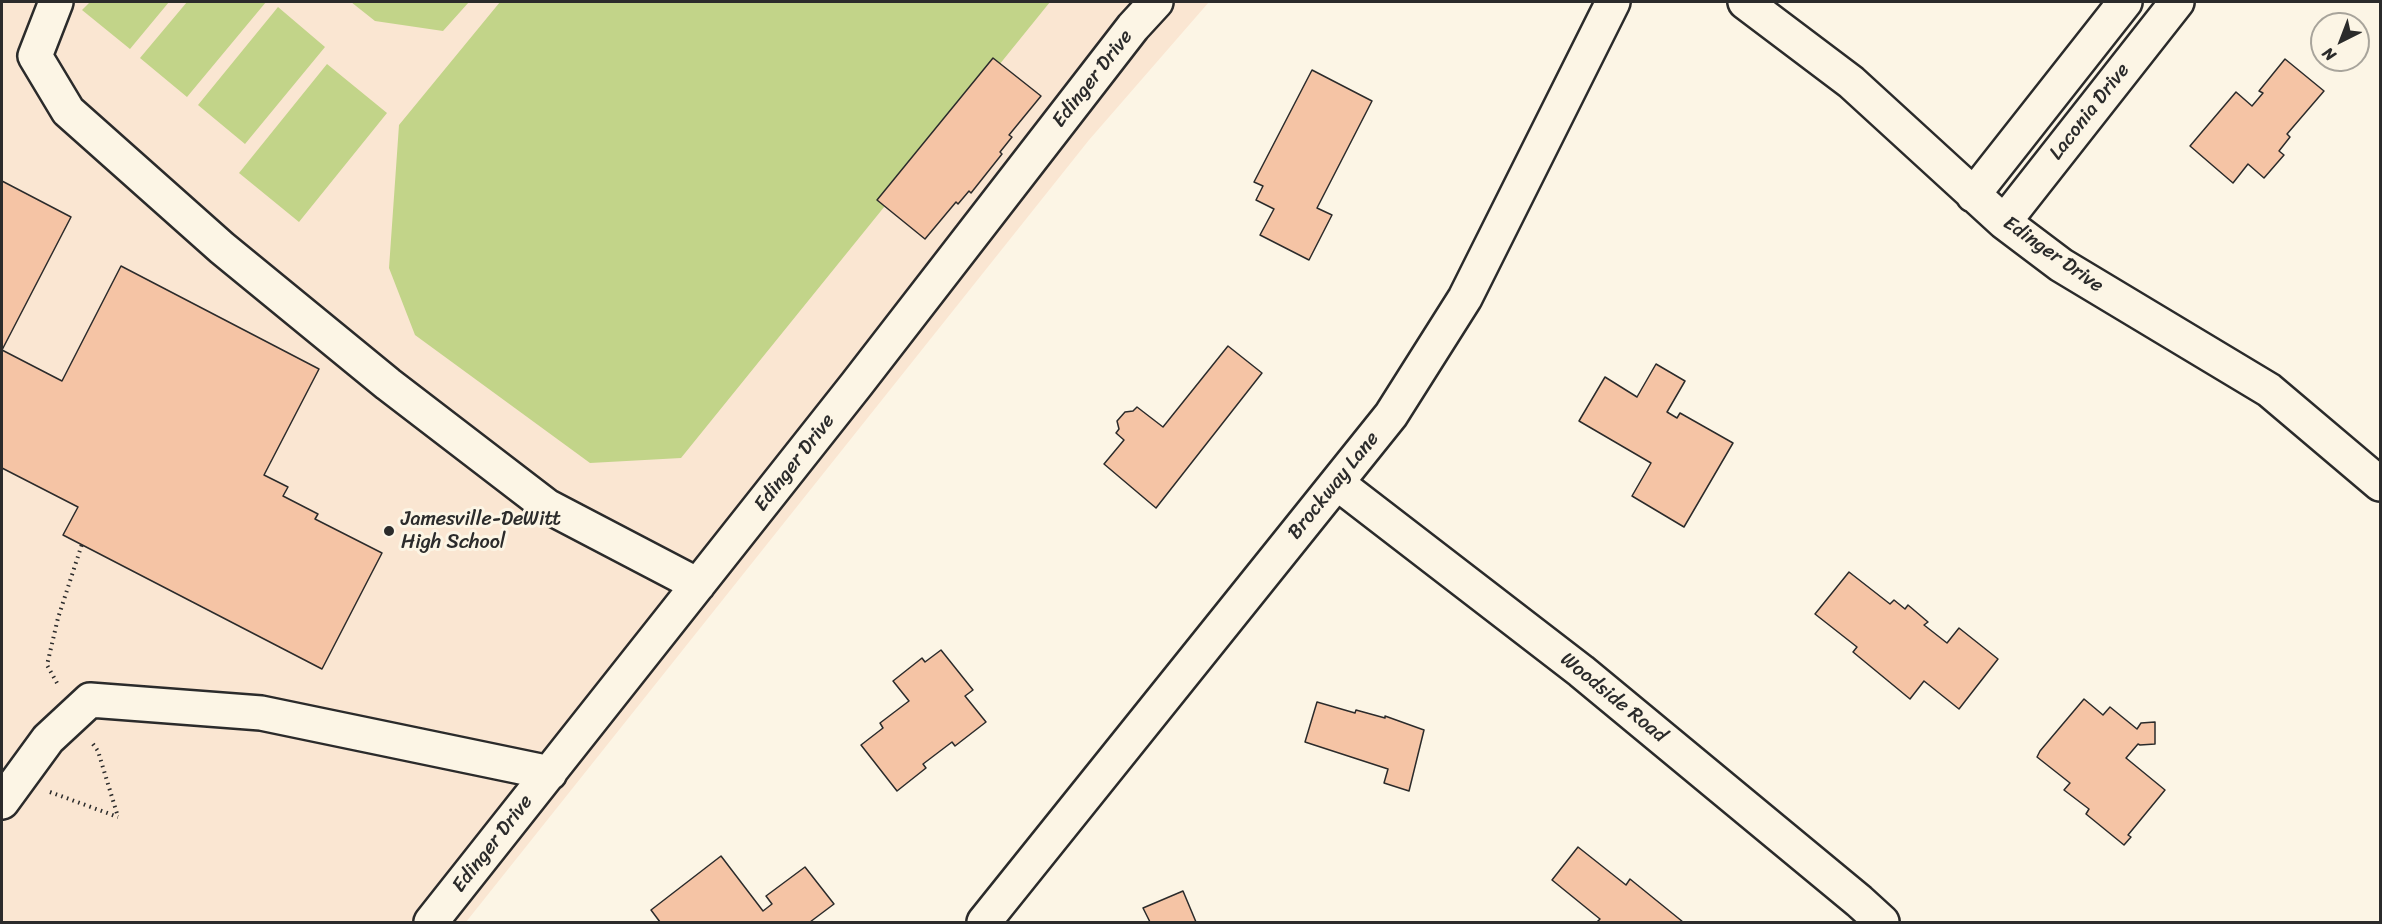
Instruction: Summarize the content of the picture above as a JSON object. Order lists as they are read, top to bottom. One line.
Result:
{"streets":{"street":["Edinger Drive","Laconia Drive","Brockway Lane","Woodside Road"]},"crossings":[["Edinger Drive","Laconia Drive"],["Brockway Lane","Woodside Road"]],"places":["Jamesville-DeWitt High School"],"north":"bottom left"}
